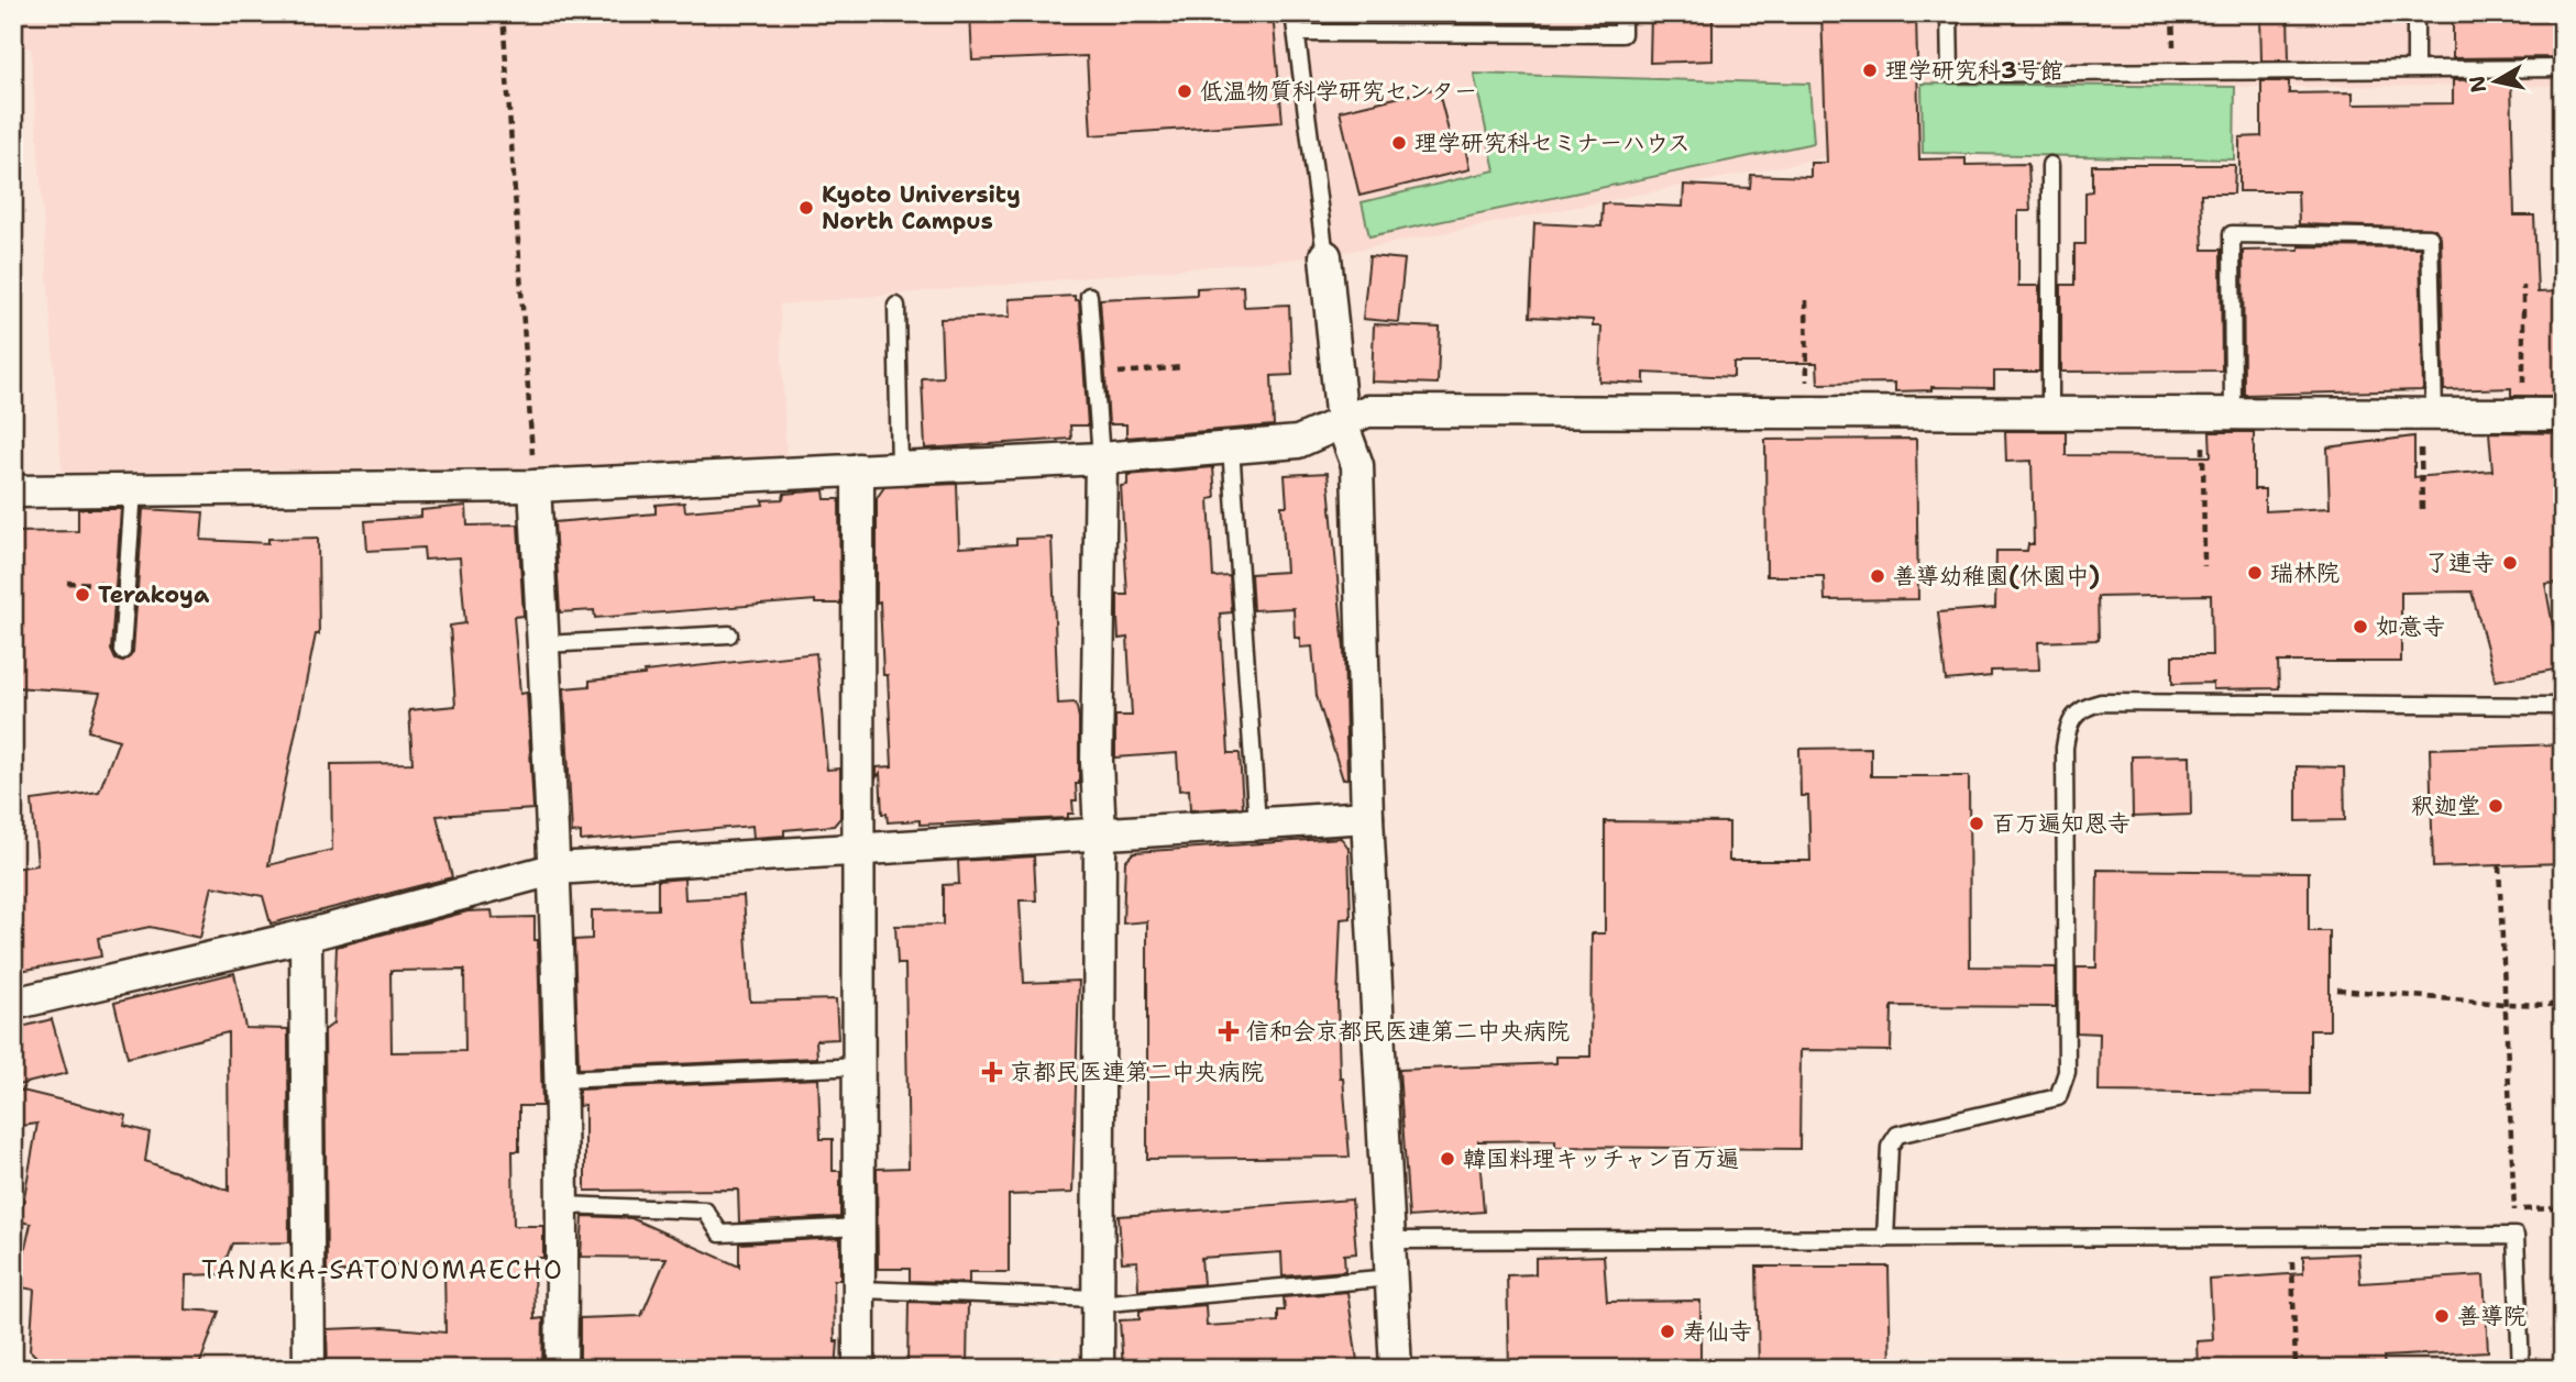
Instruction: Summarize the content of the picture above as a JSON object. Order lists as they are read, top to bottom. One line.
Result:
{"districts":["TANAKA-SATONOMAECHO"],"places":{"other":["理学研究科3号館","低温物質科学研究センター","理学研究科セミナーハウス","Kyoto University North Campus","了連寺","瑞林院","善導幼稚園(休園中)","Terakoya","如意寺","釈迦堂","百万遍知恩寺","韓国料理キッチャン百万遍","善導院","寿仙寺"],"health":["信和会京都民医連第二中央病院","京都民医連第二中央病院"]},"north":"left"}
